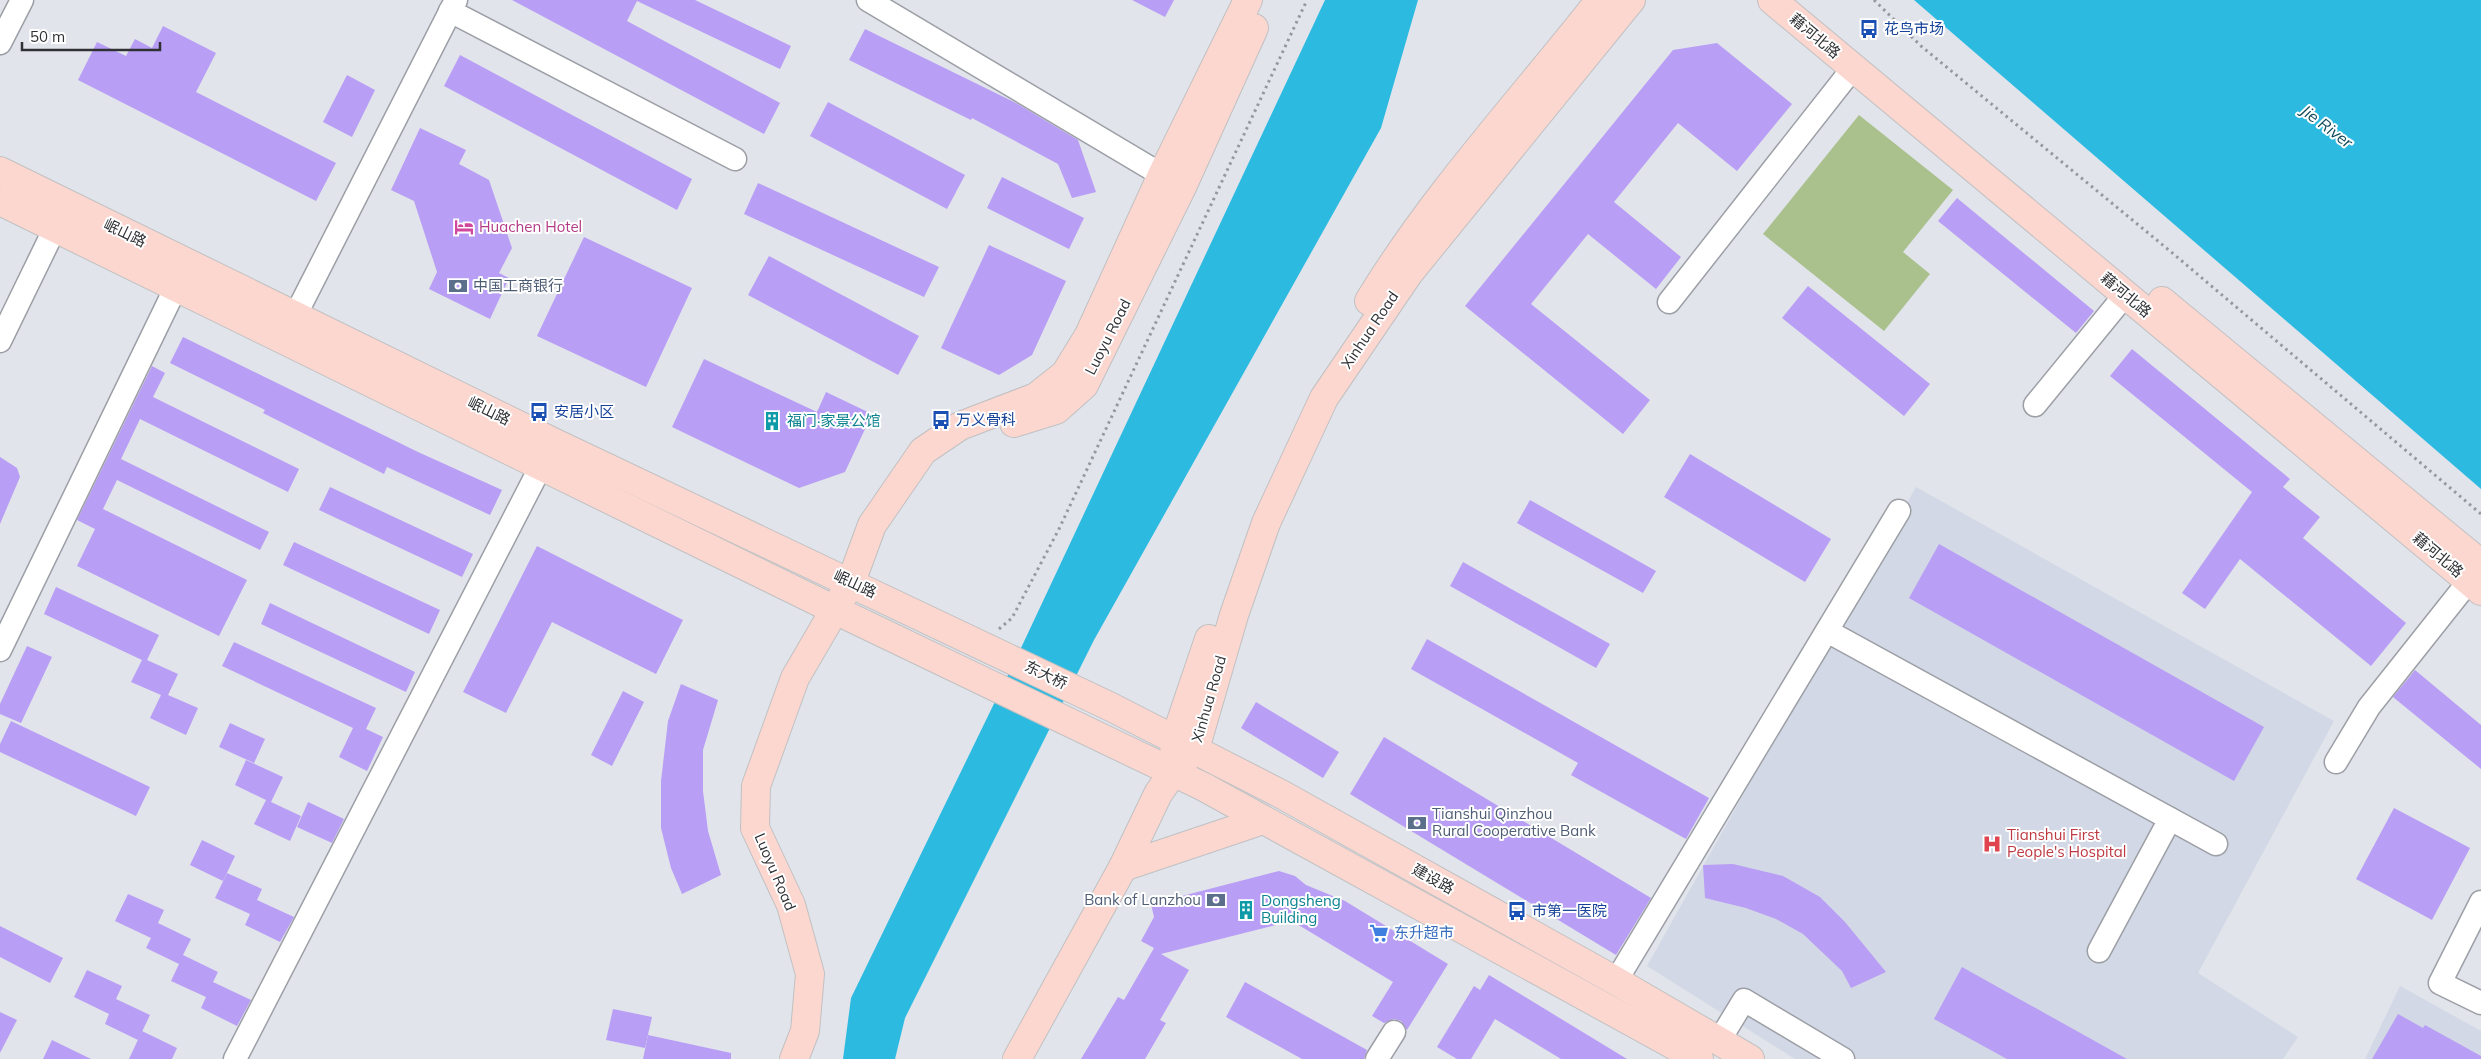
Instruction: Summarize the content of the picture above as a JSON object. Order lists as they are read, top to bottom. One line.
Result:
{"streets":{"main road":["藉河北路","岷山路","Xinhua Road","Luoyu Road","东大桥","建设路"]},"crossings":[["岷山路","Luoyu Road"],["岷山路","东大桥"],["岷山路","建设路"],["Xinhua Road","建设路"],["东大桥","建设路"]],"water":["Jie River"],"places":{"bus stop":["花鸟市场","安居小区","万义骨科","市第一医院"],"hotel":["Huachen Hotel"],"bank":["中国工商银行","Tianshui Qinzhou Rural Cooperative Bank","Bank of Lanzhou"],"building":["福门·家景公馆","Dongsheng Building"],"hospital":["Tianshui First People's Hospital"],"supermarket":["东升超市"]},"scale_bar":"50 m"}
